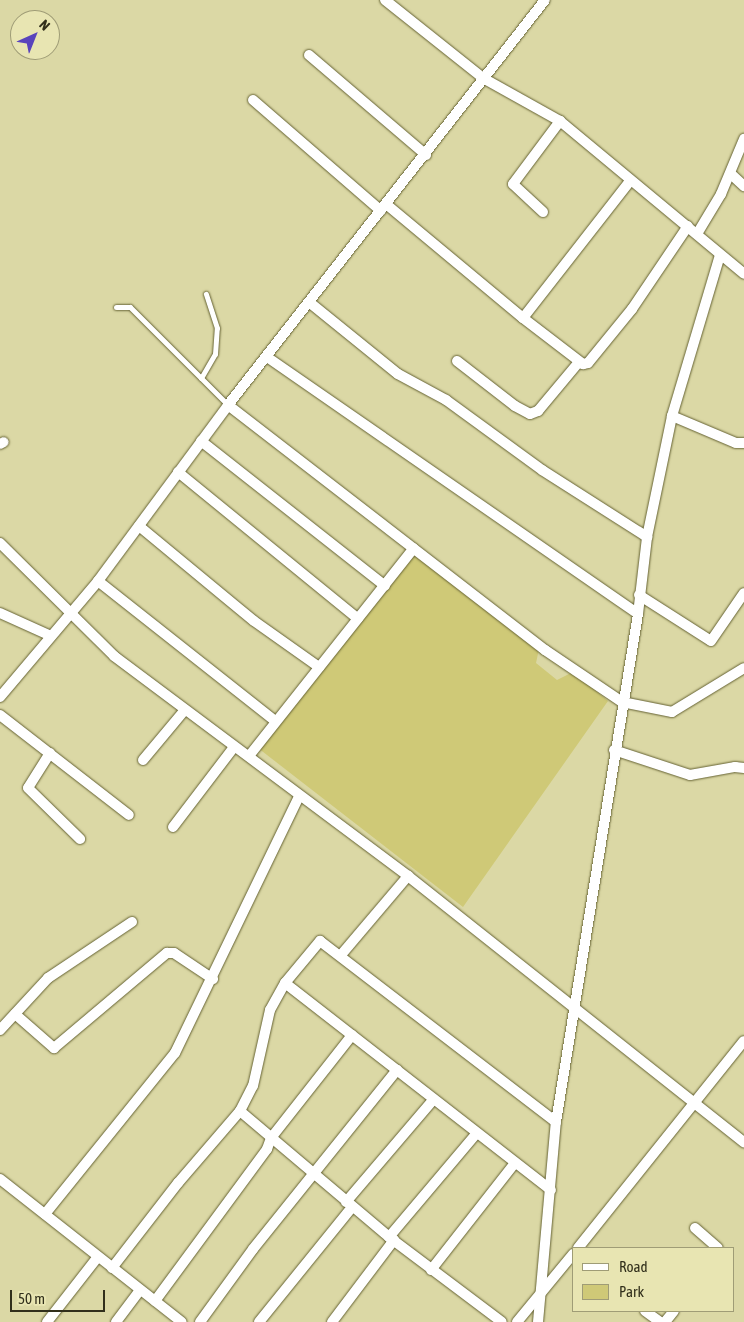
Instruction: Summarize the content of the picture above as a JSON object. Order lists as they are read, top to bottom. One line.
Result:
{"legend":["Road","Park"],"scale_bar":"50 m","north":"top right"}
